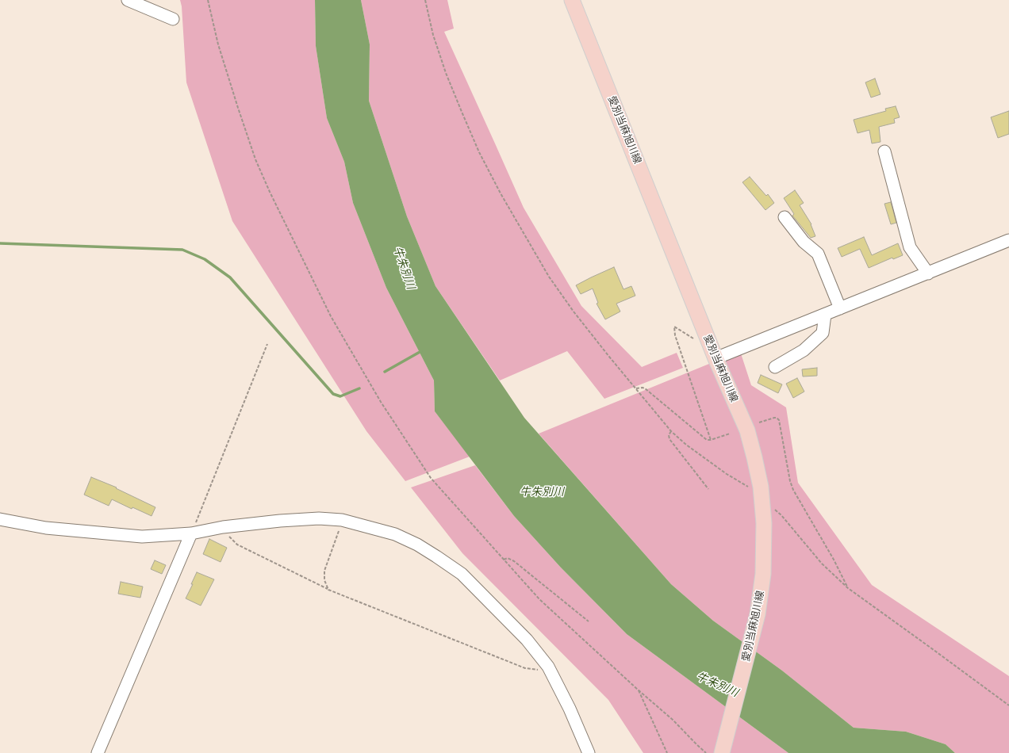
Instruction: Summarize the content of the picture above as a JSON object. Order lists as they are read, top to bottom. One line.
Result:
{"streets":{"main road":["愛別当麻旭川線"]},"water":["牛朱別川"]}
